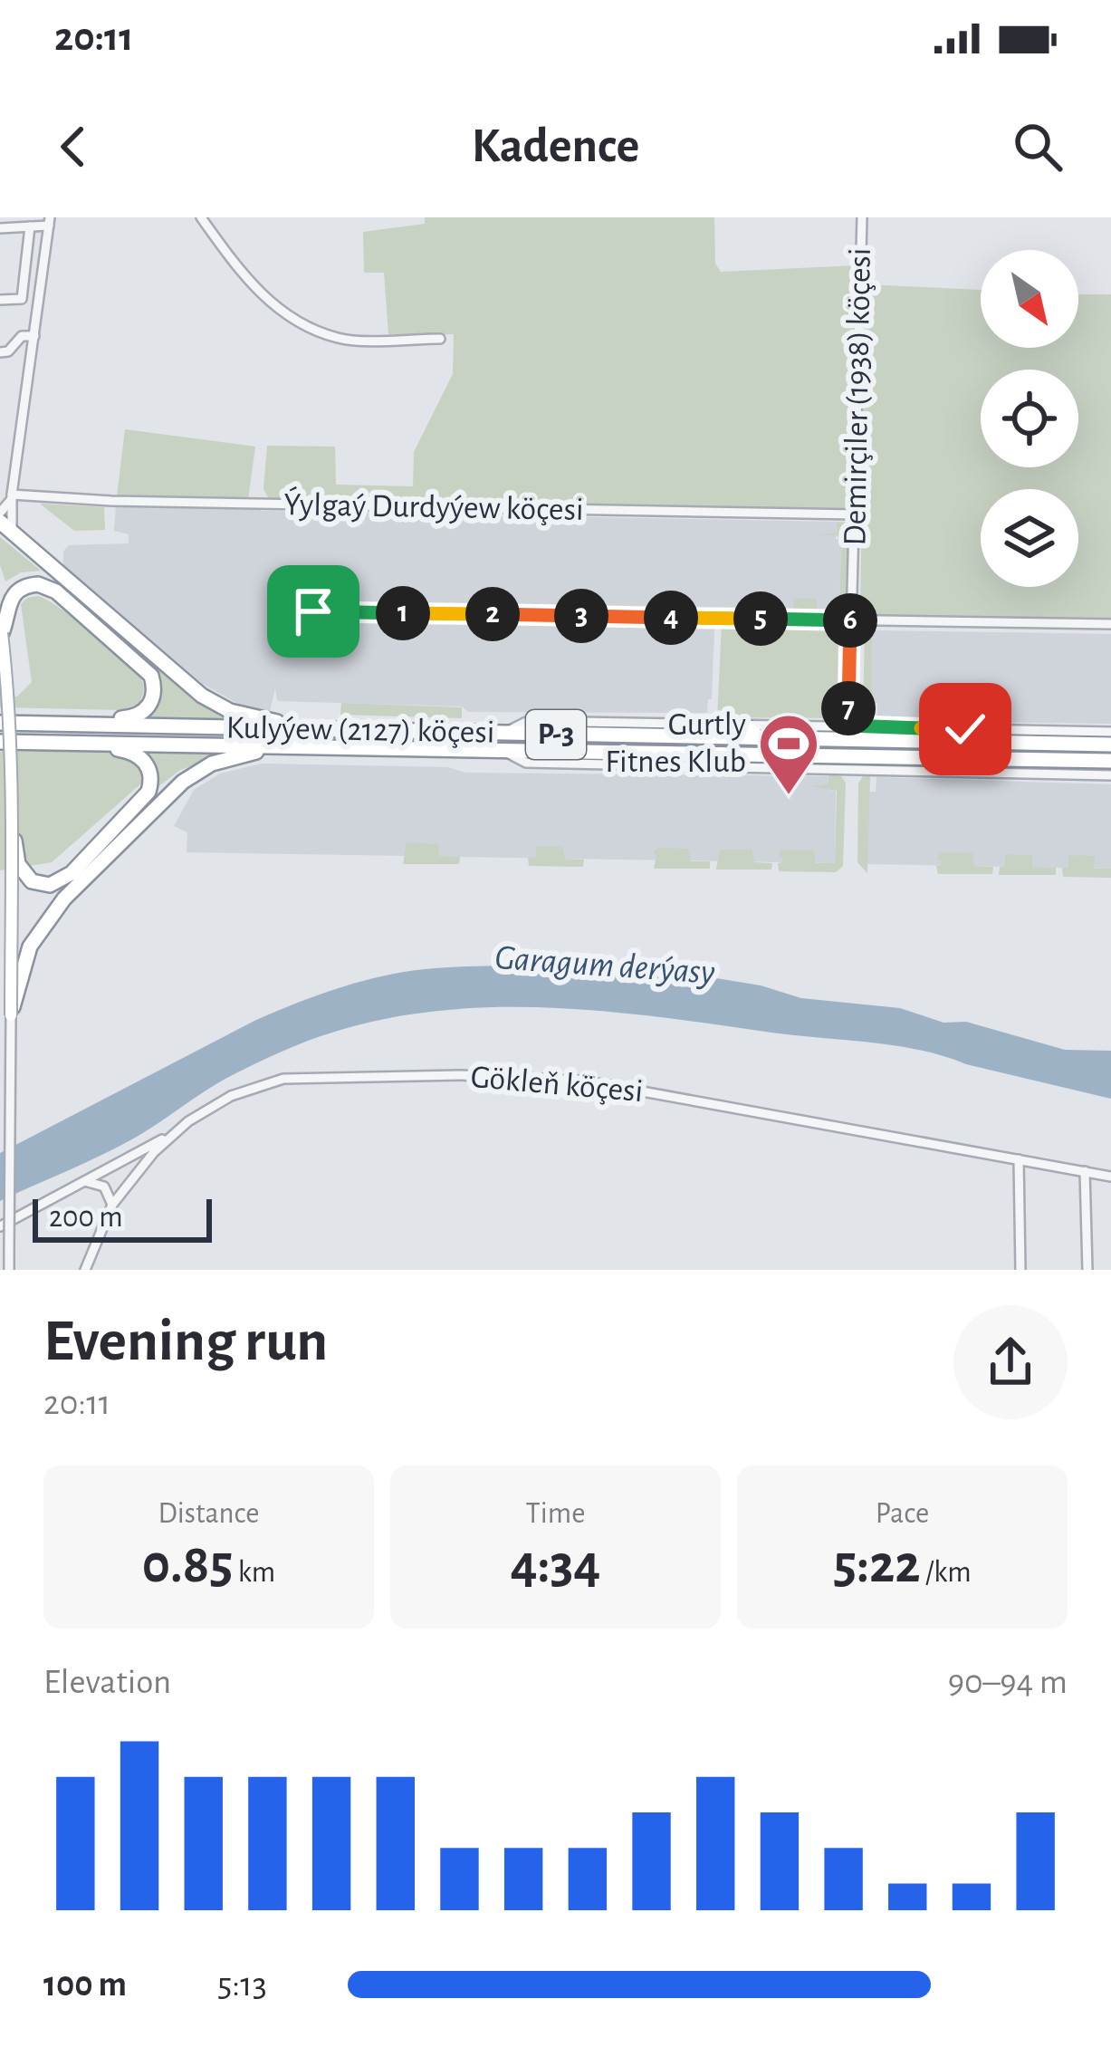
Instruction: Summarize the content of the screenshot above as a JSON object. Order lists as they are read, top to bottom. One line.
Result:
{"streets":{"highway":["Kulyýew (2127) köçesi","P-3"],"street":["Demirçiler (1938) köçesi","Ýylgaý Durdyýew köçesi","Gökleň köçesi"]},"crossings":[["Demirçiler (1938) köçesi","Ýylgaý Durdyýew köçesi"],["Demirçiler (1938) köçesi","Kulyýew (2127) köçesi"]],"water":["Garagum derýasy"],"places":{"sports":["Gurtly Fitnes Klub"]},"scale_bar":"200 m","north":"bottom right","page":{"status":"20:11","header":"Kadence","pins":["1","2","3","4","5","6","7"],"scale":"200 m","heading":["Evening run","20:11"],"stats":[["Distance","0.85 km"],["Time","4:34"],["Pace","5:22 /km"]],"chart":["Elevation","90–94 m"],"list":[{"name":"100 m","note":"5:13"}]}}
